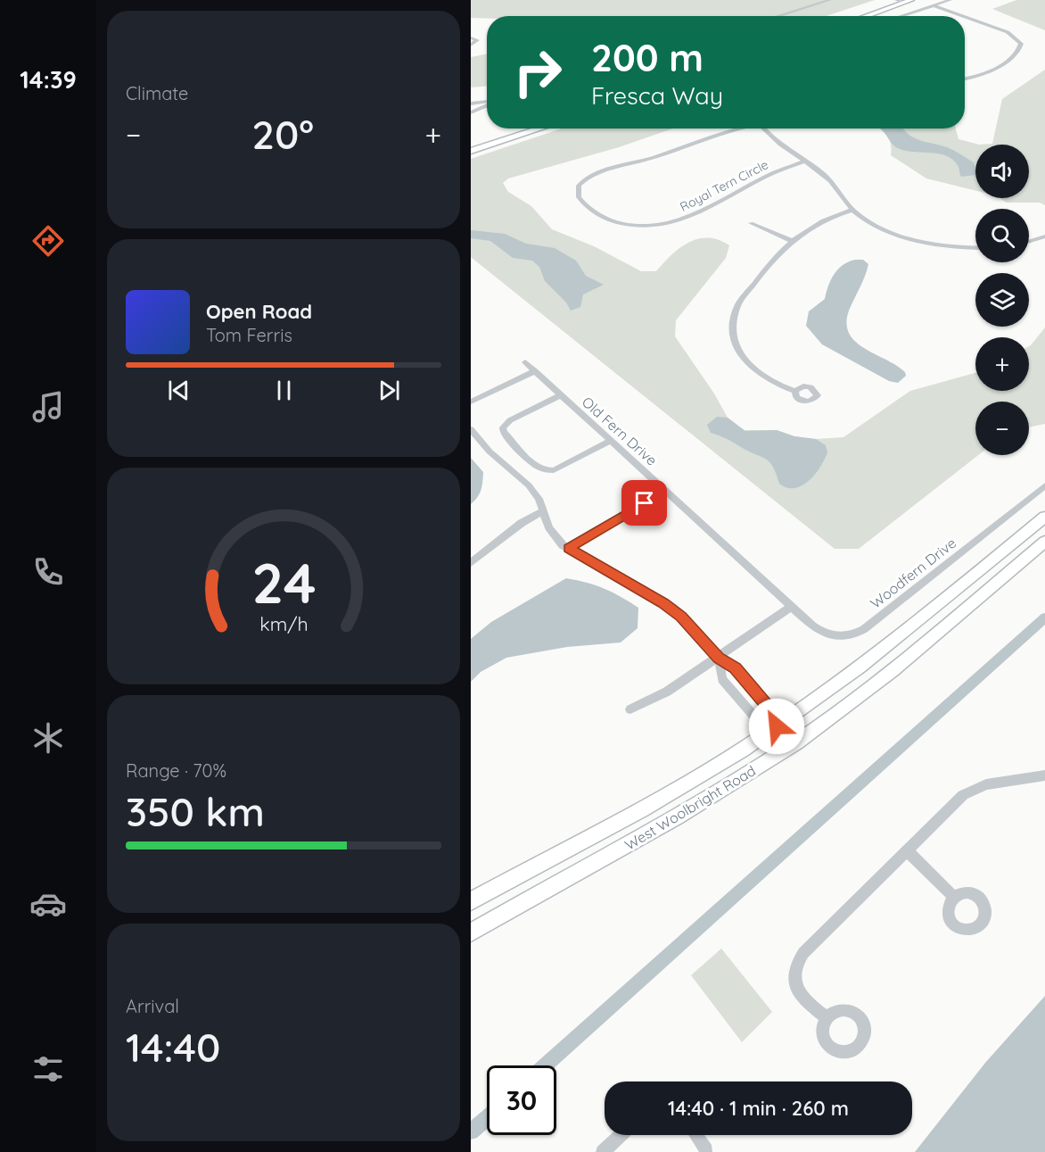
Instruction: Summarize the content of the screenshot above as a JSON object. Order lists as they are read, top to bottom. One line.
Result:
{"streets":{"main road":["West Woolbright Road"],"street":["Royal Tern Circle","Old Fern Drive","Woodfern Drive"]},"crossings":[["Old Fern Drive","Woodfern Drive"]],"page":{"tabs":"14:39","tile":["Climate",["Range · 70%","350 km"],["Arrival","14:40"]],"turn":["200 m","Fresca Way"],"heat":["−","20°","+"],"map_buttons":["+","−"],"song":["Open Road","Tom Ferris"],"limit":"30","trip":"14:40 · 1 min · 260 m","gauge":["24","km/h"]}}
